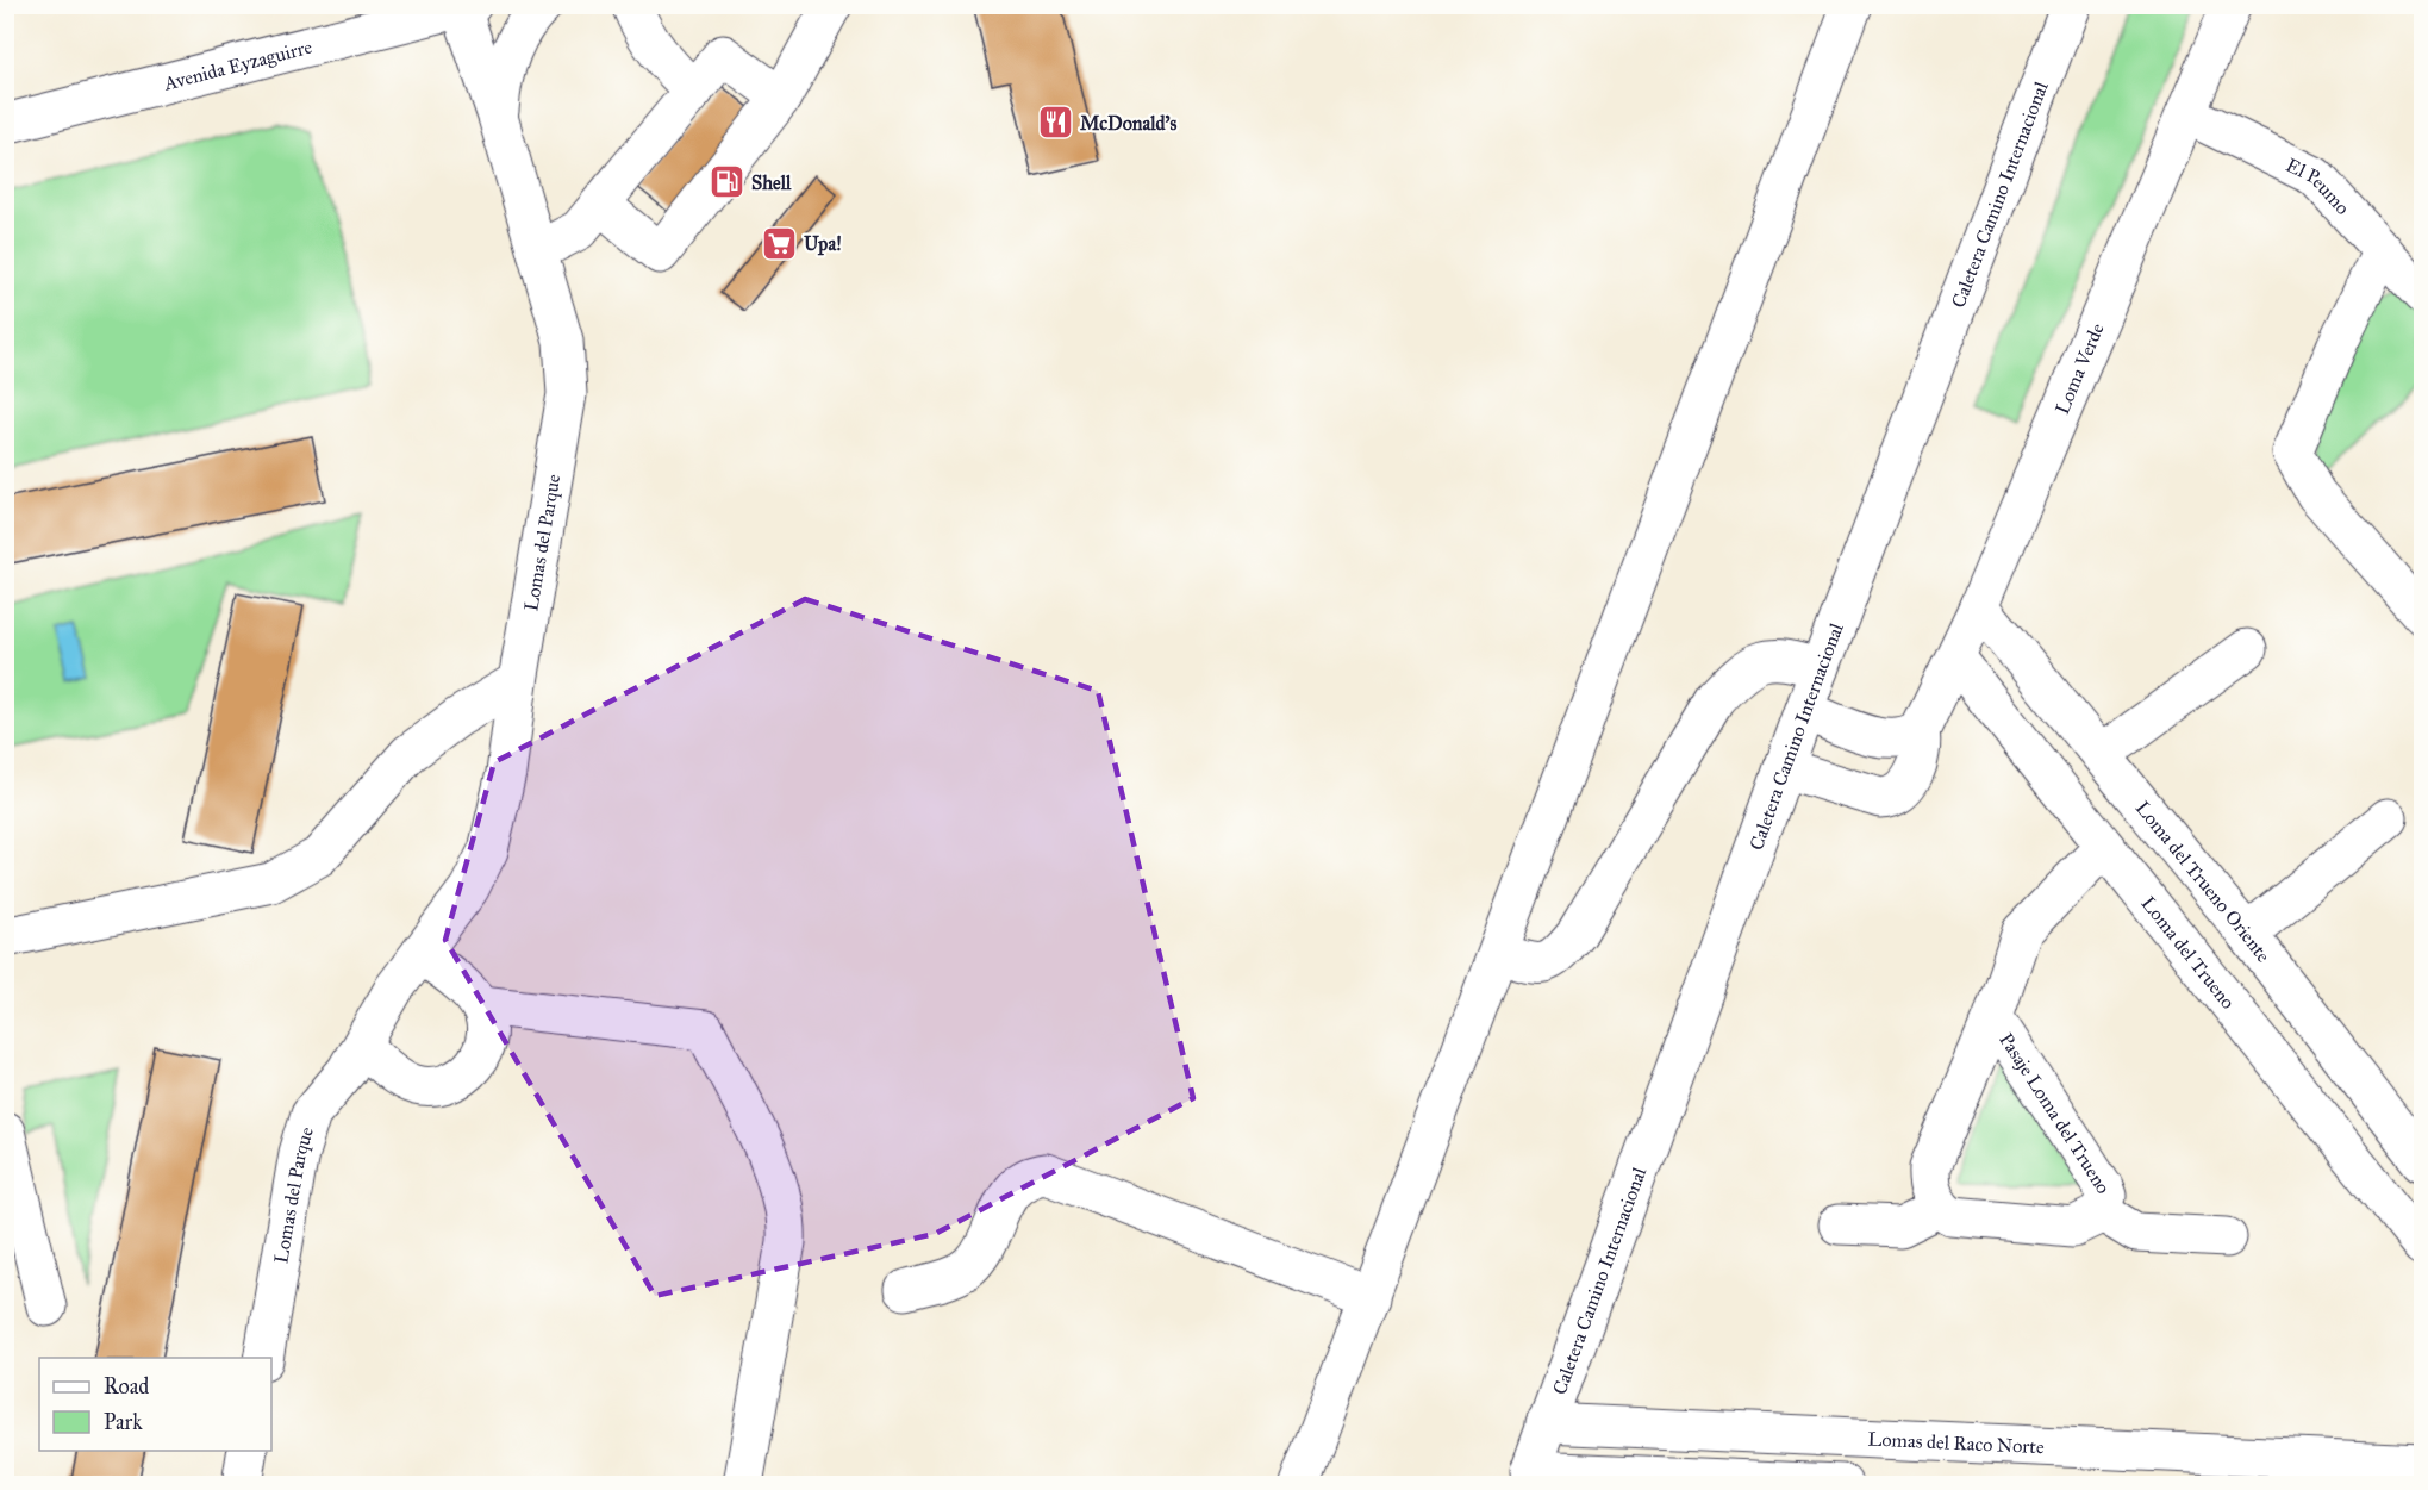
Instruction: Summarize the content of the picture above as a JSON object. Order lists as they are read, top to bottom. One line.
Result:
{"streets":{"street":["Avenida Eyzaguirre","El Peumo","Caletera Camino Internacional","Loma Verde","Lomas del Parque","Loma del Trueno Oriente","Loma del Trueno","Pasaje Loma del Trueno","Lomas del Raco Norte"]},"crossings":[["Avenida Eyzaguirre","Lomas del Parque"],["El Peumo","Loma Verde"],["Caletera Camino Internacional","Loma Verde"],["Caletera Camino Internacional","Lomas del Raco Norte"],["Loma Verde","Loma del Trueno Oriente"],["Loma Verde","Loma del Trueno"],["Loma del Trueno","Pasaje Loma del Trueno"]],"places":{"restaurant":["McDonald's"],"fuel station":["Shell"],"supermarket":["Upa!"]},"legend":["Road","Park"]}
